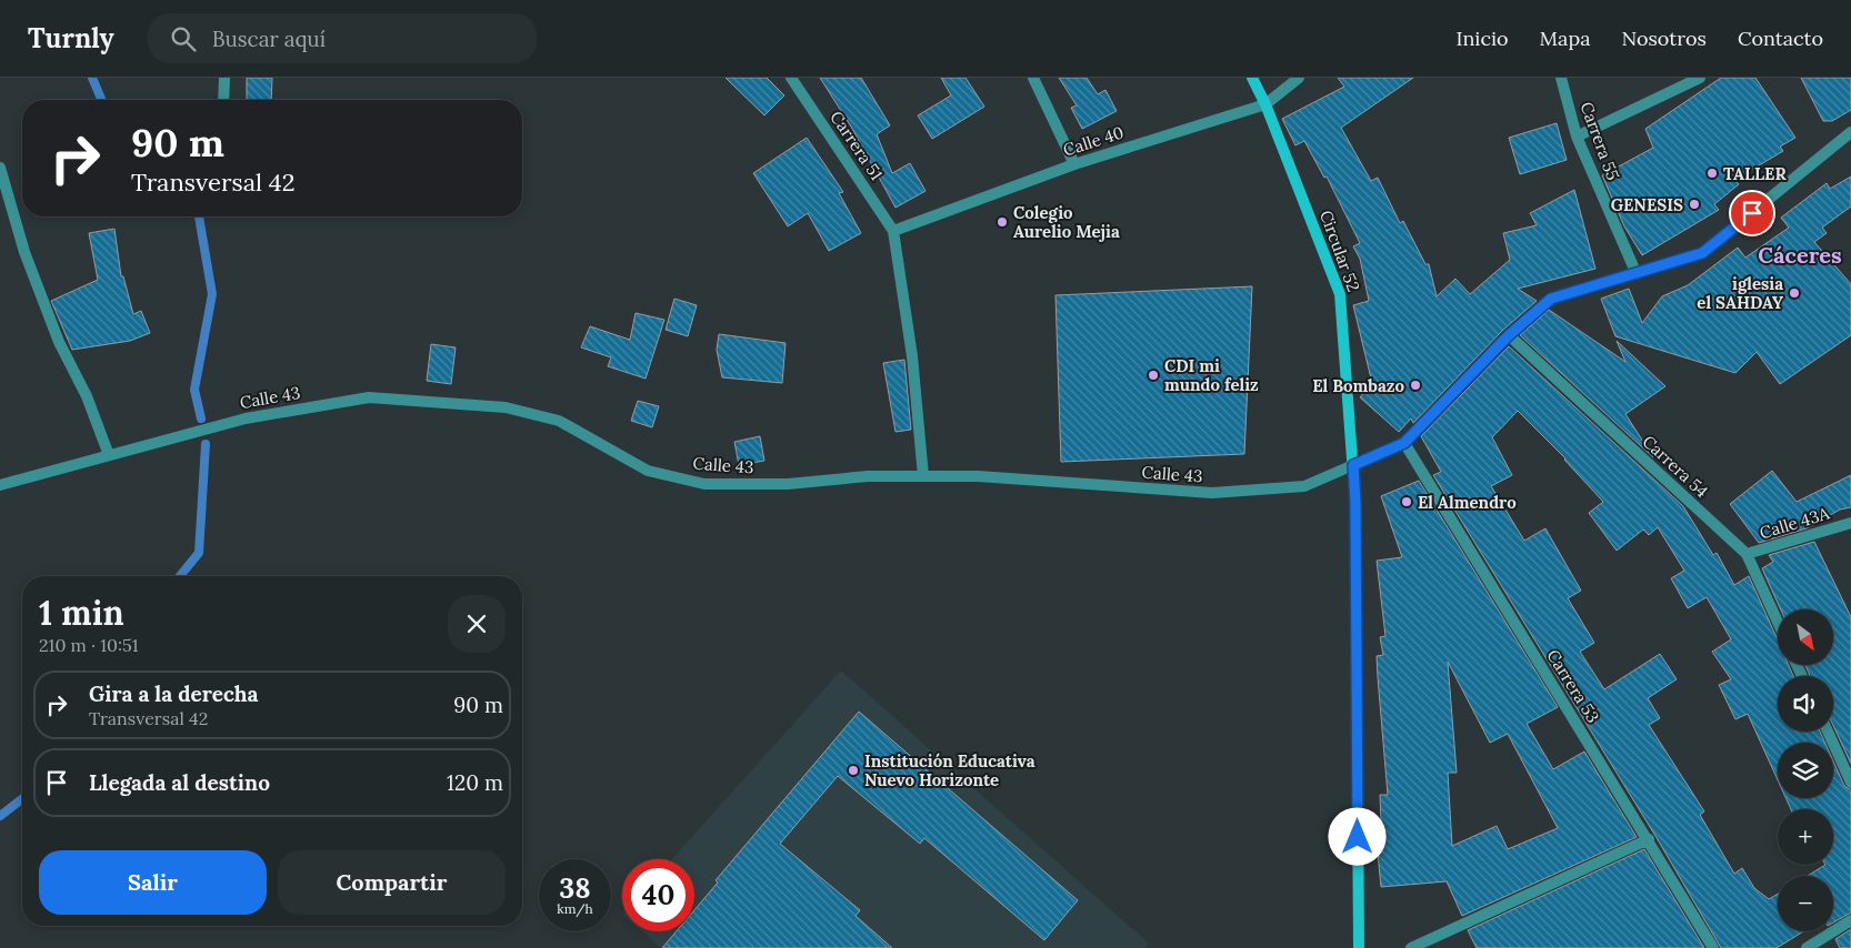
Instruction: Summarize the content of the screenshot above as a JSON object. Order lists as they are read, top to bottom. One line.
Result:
{"streets":{"street":["Calle 40","Carrera 55","Carrera 51","Circular 52","Calle 43","Carrera 54","Calle 43A","Carrera 53"]},"crossings":[["Calle 40","Carrera 51"],["Calle 40","Circular 52"],["Circular 52","Calle 43"],["Calle 43","Carrera 53"],["Carrera 54","Calle 43A"]],"districts":["Cáceres"],"places":["TALLER","GENESIS","Colegio Aurelio Mejia","iglesia el SAHDAY","CDI mi mundo feliz","El Bombazo","El Almendro","Institución Educativa Nuevo Horizonte"],"north":"bottom right","page":{"header":"Turnly","search":"Buscar aquí","nav":["Inicio","Mapa","Nosotros","Contacto"],"turn":["90 m","Transversal 42"],"heading":["1 min","210 m · 10:51"],"map_buttons":["+","−"],"list":[{"name":"Gira a la derecha","note":"Transversal 42","value":"90 m"},{"name":"Llegada al destino","value":"120 m"}],"buttons":["Salir","Compartir"],"speed":"38 km/h","limit":"40"}}
